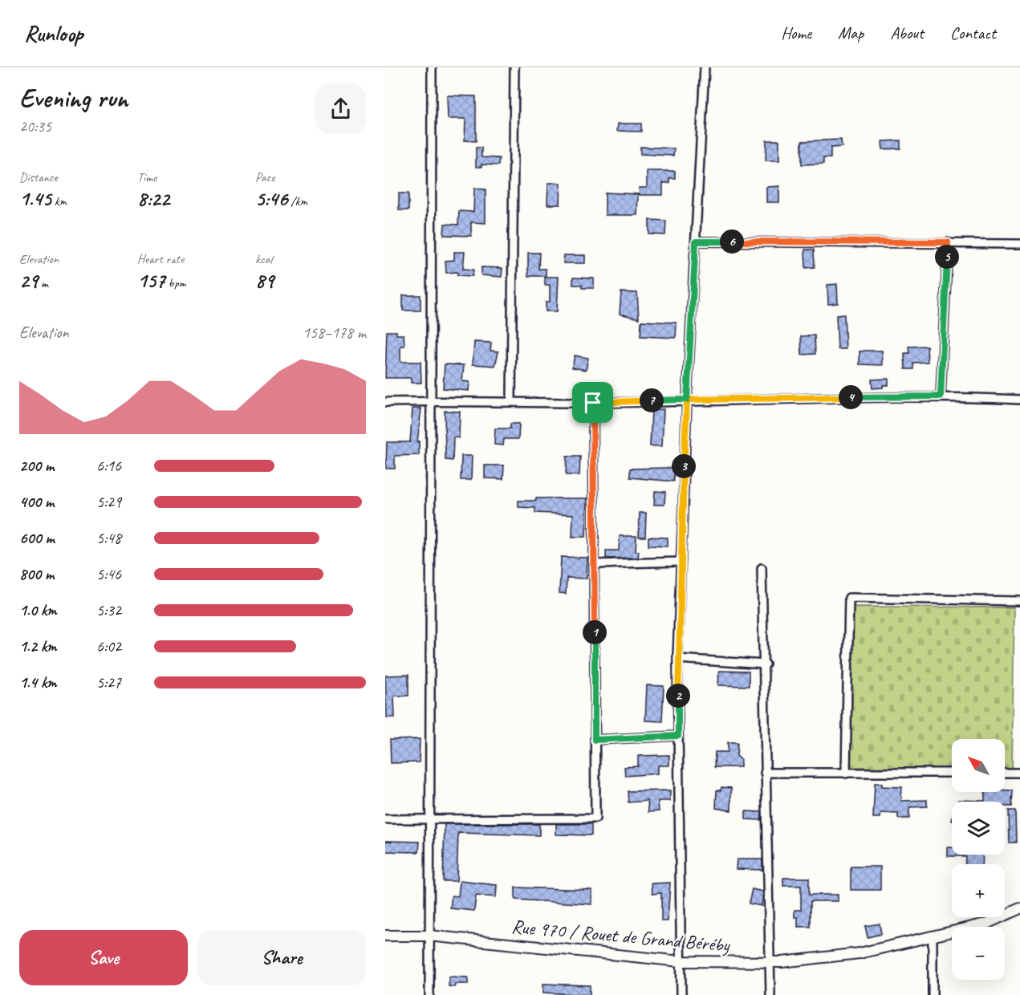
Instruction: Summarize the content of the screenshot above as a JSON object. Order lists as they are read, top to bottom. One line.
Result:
{"streets":{"main road":["Rue 970 / Rouet de Grand Béréby"]},"north":"top left","page":{"header":"Runloop","nav":["Home","Map","About","Contact"],"heading":["Evening run","20:35"],"stats":[["Distance","1.45 km"],["Time","8:22"],["Pace","5:46 /km"],["Elevation","29 m"],["Heart rate","157 bpm"],["kcal","89"]],"pins":["6","5","4","7","3","1","2"],"chart":["Elevation","158–178 m"],"list":[{"name":"200 m","note":"6:16"},{"name":"400 m","note":"5:29"},{"name":"600 m","note":"5:48"},{"name":"800 m","note":"5:46"},{"name":"1.0 km","note":"5:32"},{"name":"1.2 km","note":"6:02"},{"name":"1.4 km","note":"5:27"}],"map_buttons":["+","−"],"buttons":["Save","Share"]}}
